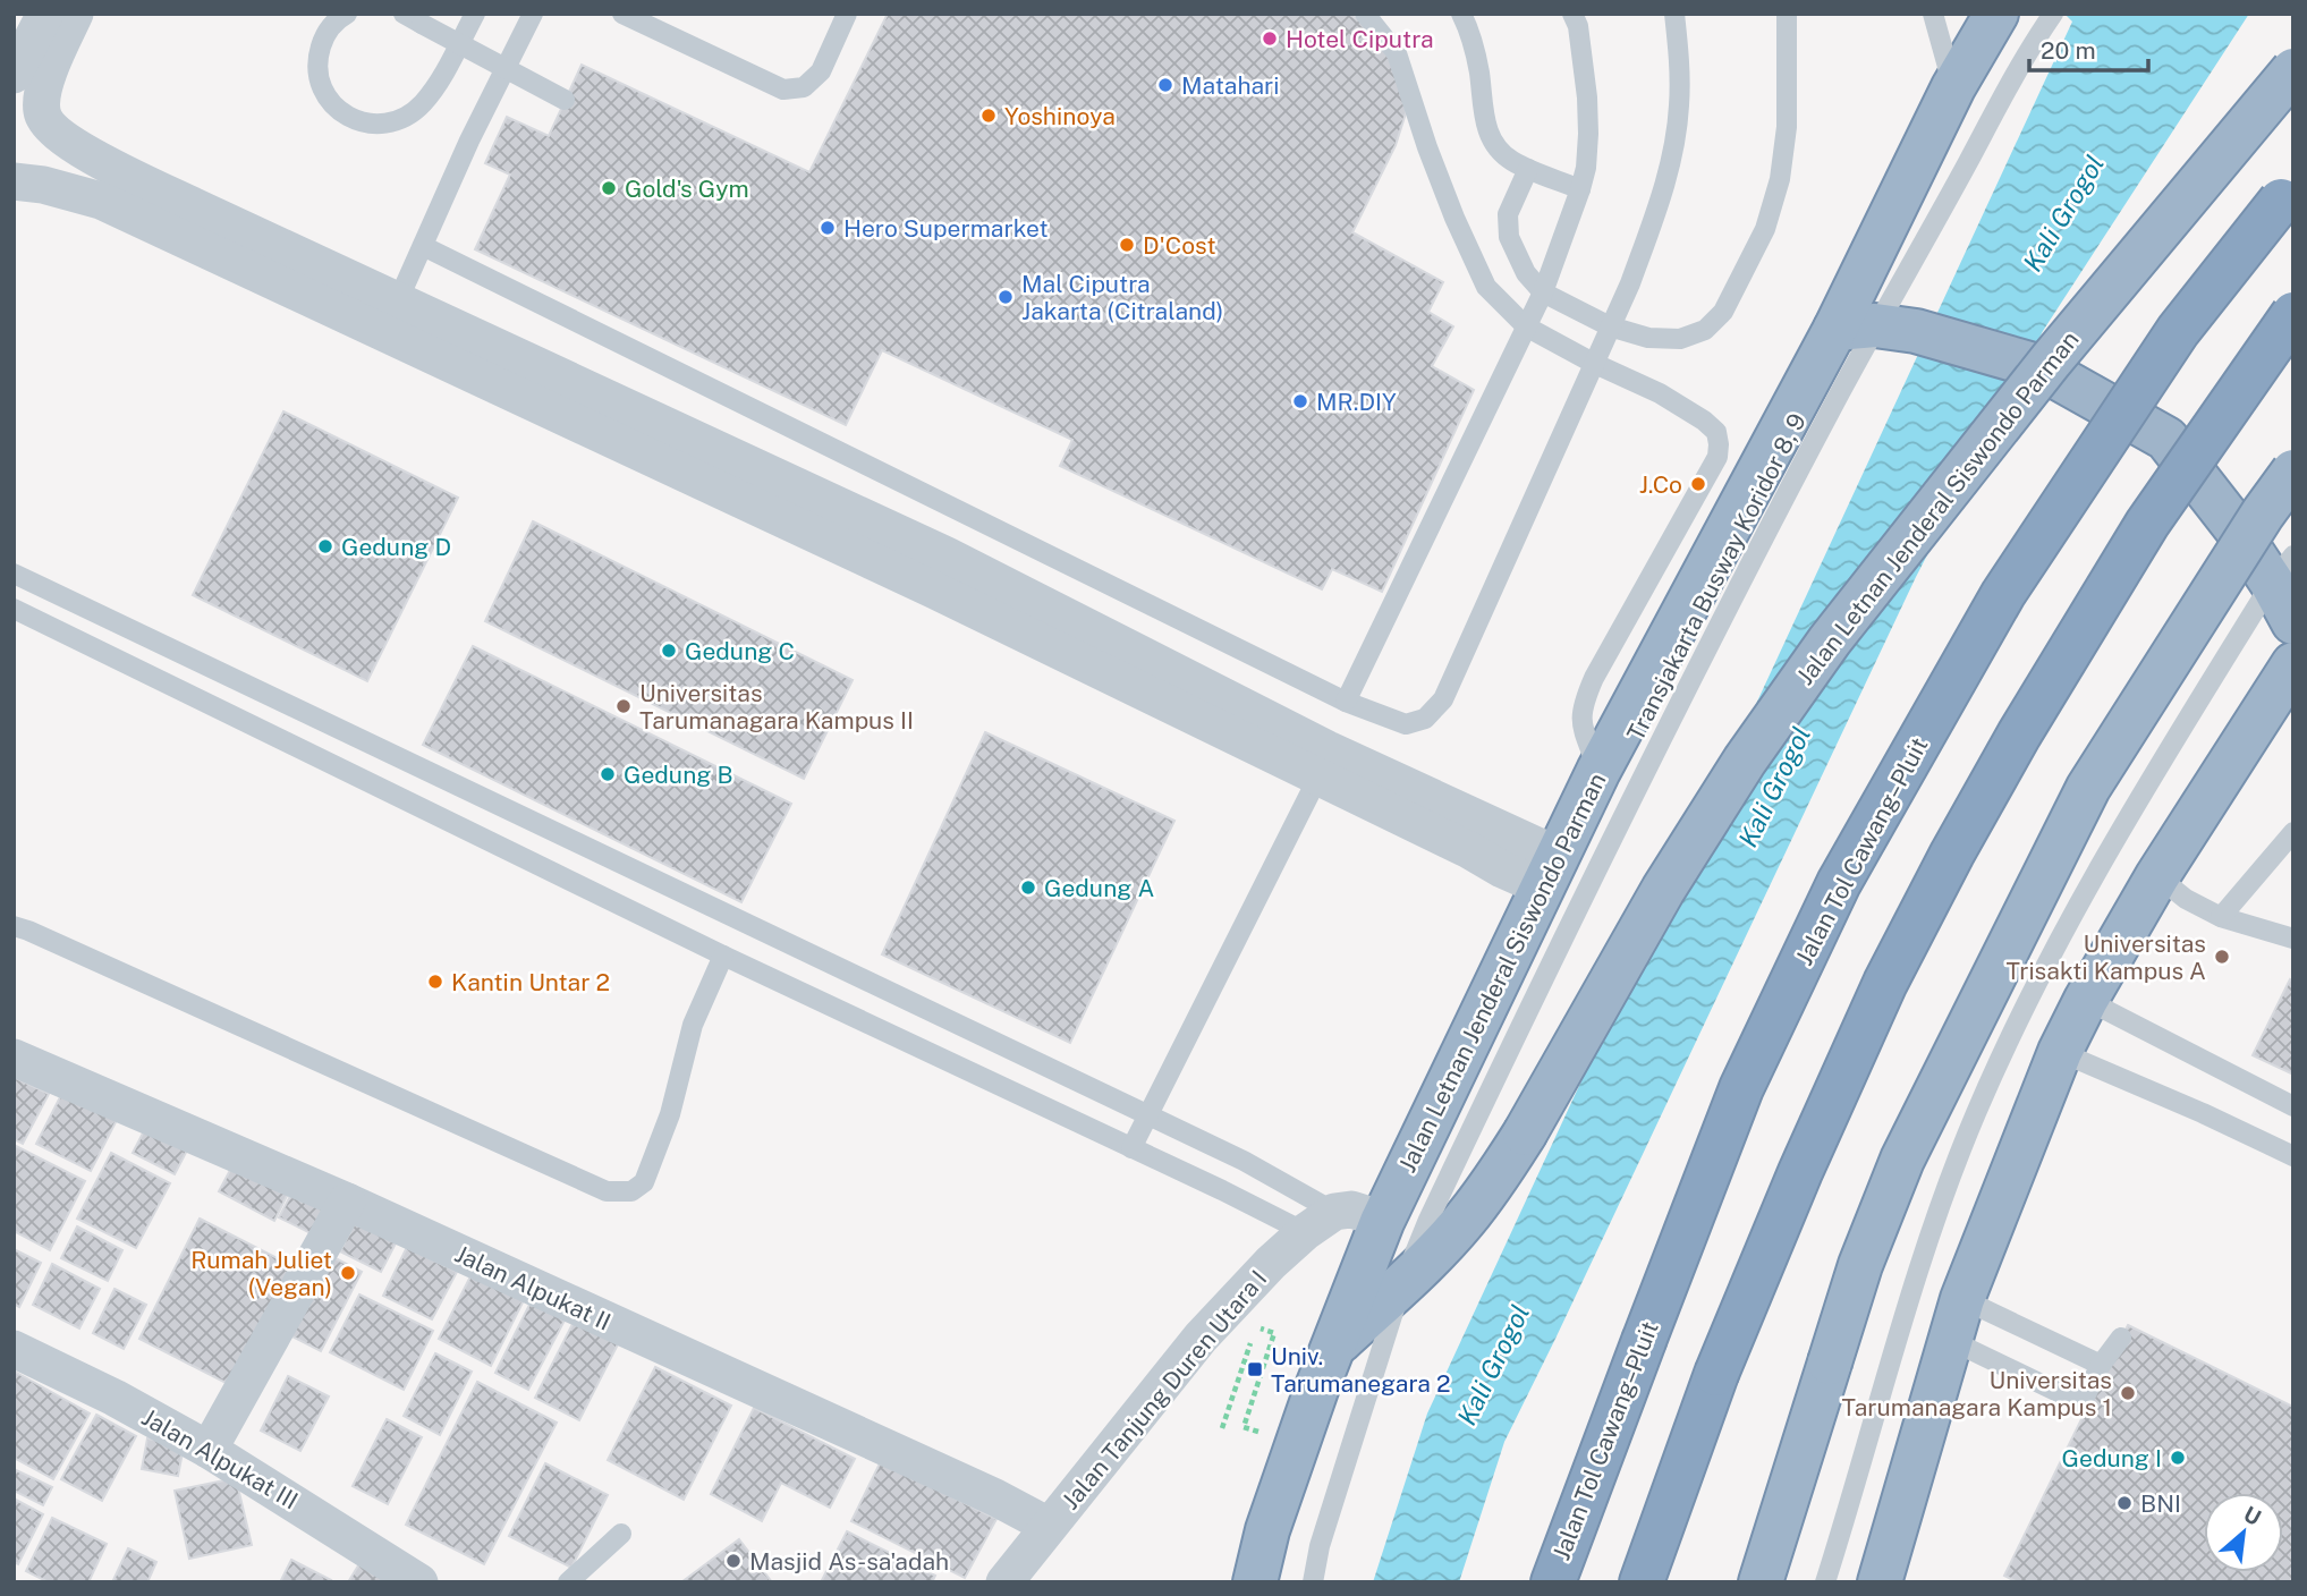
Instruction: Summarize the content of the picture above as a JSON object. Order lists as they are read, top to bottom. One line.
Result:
{"streets":{"highway":["Jalan Letnan Jenderal Siswondo Parman","Jalan Tol Cawang–Pluit"],"street":["Jalan Alpukat II","Jalan Tanjung Duren Utara I","Jalan Alpukat III"],"lane":["Transjakarta Busway Koridor 8, 9"]},"crossings":[["Jalan Letnan Jenderal Siswondo Parman","Transjakarta Busway Koridor 8, 9"],["Jalan Alpukat II","Jalan Tanjung Duren Utara I"]],"water":["Kali Grogol"],"places":{"other":["Hotel Ciputra","Matahari","Yoshinoya","Gold's Gym","Hero Supermarket","D'Cost","Mal Ciputra Jakarta (Citraland)","MR.DIY","J.Co","Gedung D","Gedung C","Universitas Tarumanagara Kampus II","Gedung B","Gedung A","Universitas Trisakti Kampus A","Kantin Untar 2","Rumah Juliet (Vegan)","Universitas Tarumanagara Kampus 1","Gedung I","BNI","Masjid As-sa'adah"],"transit":["Univ. Tarumanegara 2"]},"scale_bar":"20 m","north":"top right"}
